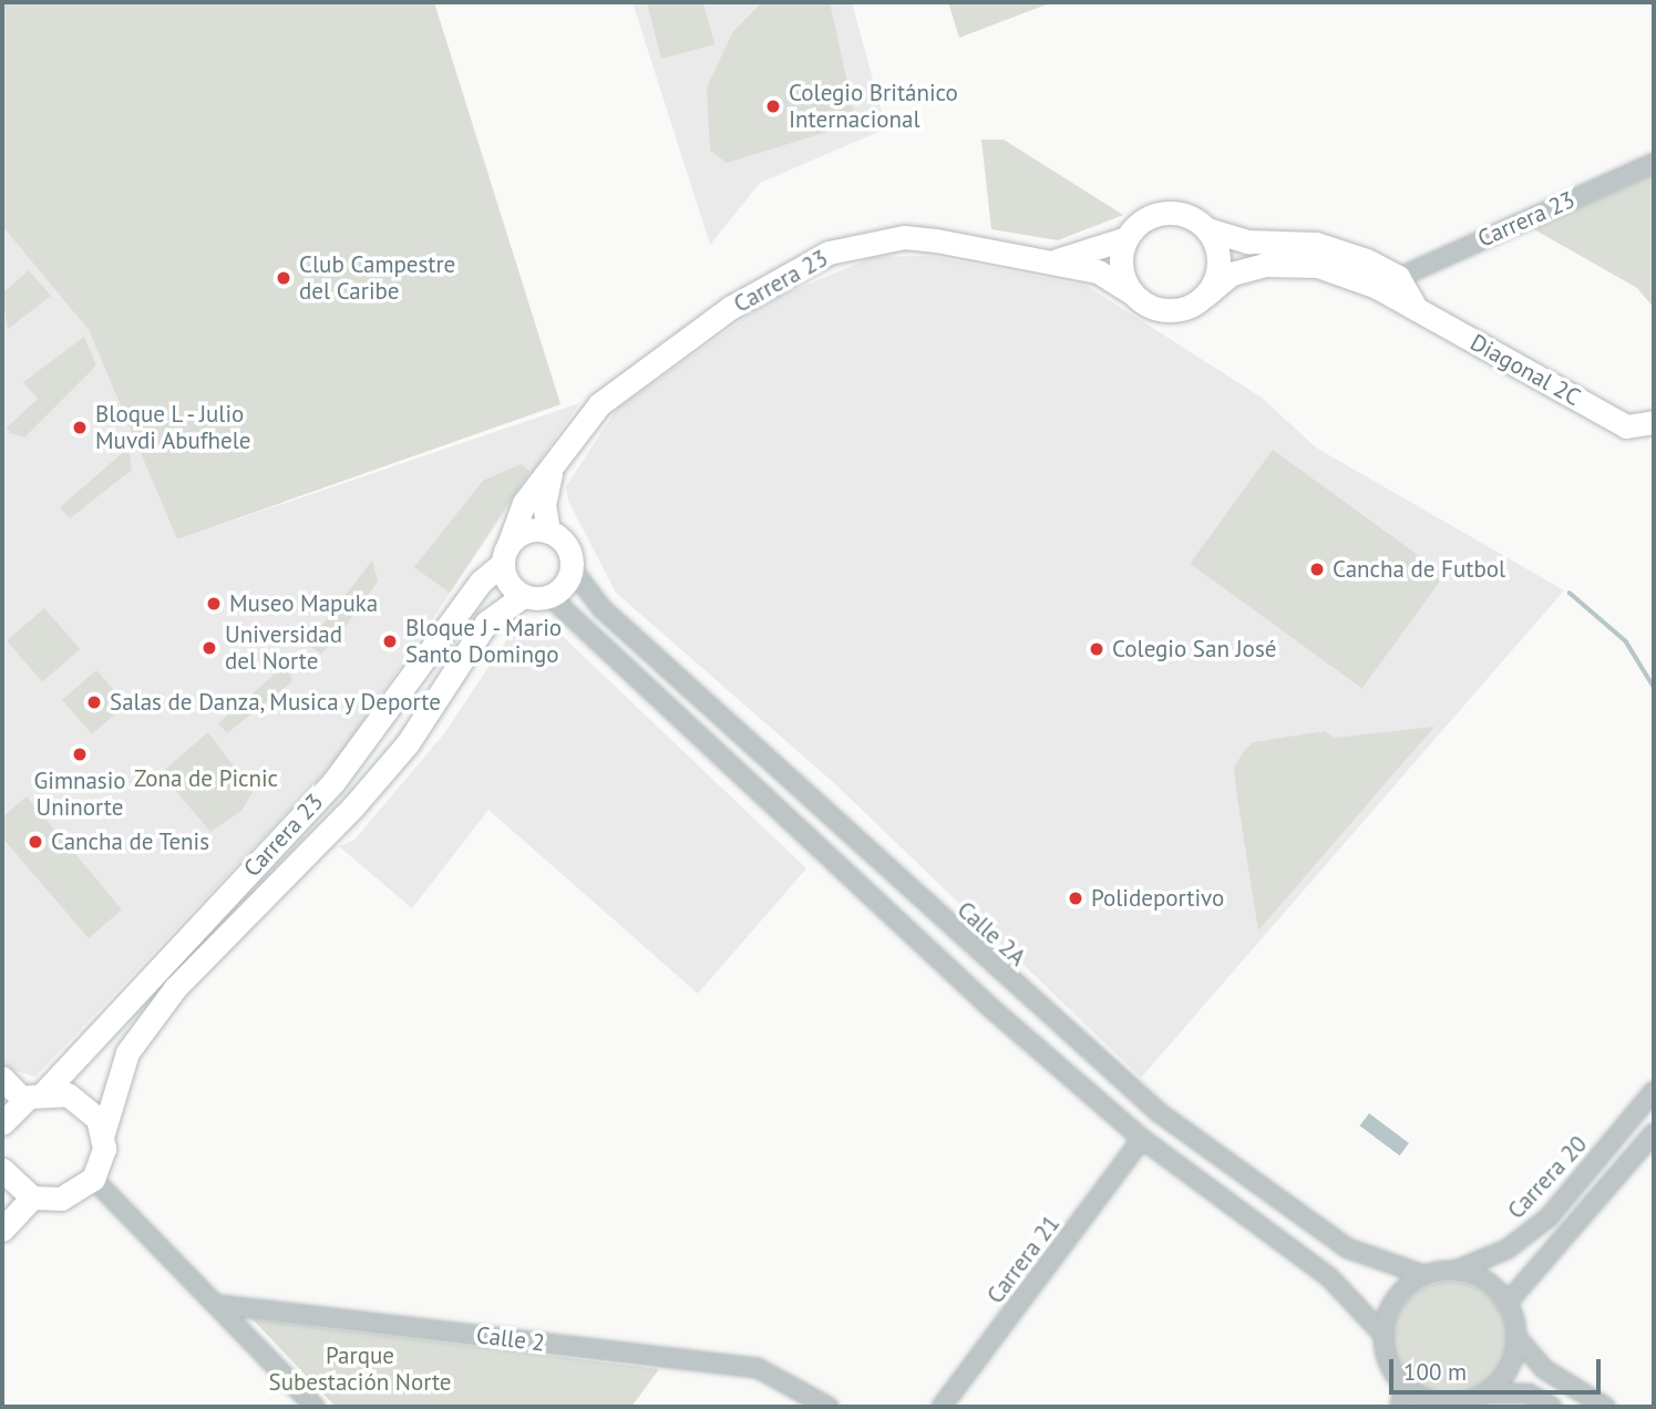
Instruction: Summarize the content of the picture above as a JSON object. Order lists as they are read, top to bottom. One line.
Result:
{"streets":{"street":["Carrera 23","Diagonal 2C","Calle 2A","Carrera 20","Carrera 21","Calle 2"]},"crossings":[["Carrera 23","Diagonal 2C"],["Carrera 23","Calle 2A"],["Calle 2A","Carrera 20"]],"parks":["Zona de Picnic","Parque Subestación Norte"],"places":["Colegio Británico Internacional","Club Campestre del Caribe","Bloque L - Julio Muvdi Abufhele","Cancha de Futbol","Museo Mapuka","Bloque J - Mario Santo Domingo","Universidad del Norte","Colegio San José","Salas de Danza, Musica y Deporte","Gimnasio Uninorte","Cancha de Tenis","Polideportivo"],"scale_bar":"100 m"}
